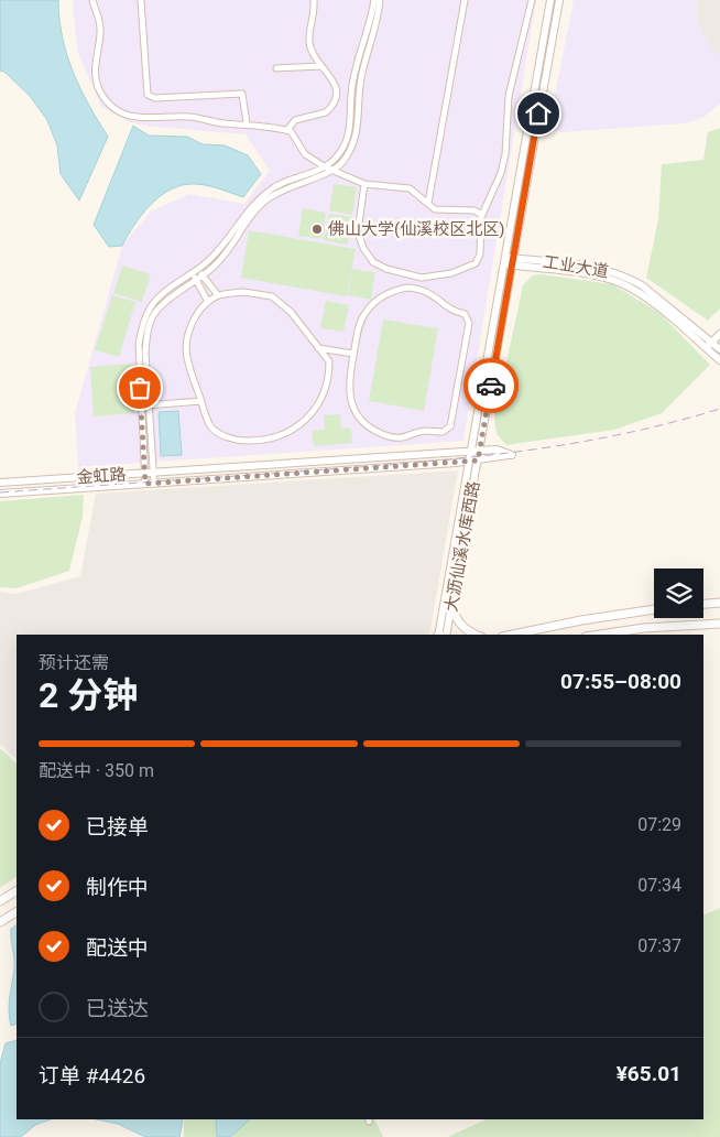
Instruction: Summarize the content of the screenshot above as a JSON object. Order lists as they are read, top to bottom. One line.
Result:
{"streets":{"street":["工业大道","金虹路","大沥仙溪水库西路"]},"crossings":[["工业大道","大沥仙溪水库西路"],["金虹路","大沥仙溪水库西路"]],"places":["佛山大学(仙溪校区北区)"],"page":{"heading":["2 分钟","预计还需","07:55–08:00"],"panel":["订单 #4426","¥65.01"],"bar":"配送中 · 350 m","list":[["已接单","07:29"],["制作中","07:34"],["配送中","07:37"],"已送达"]}}
